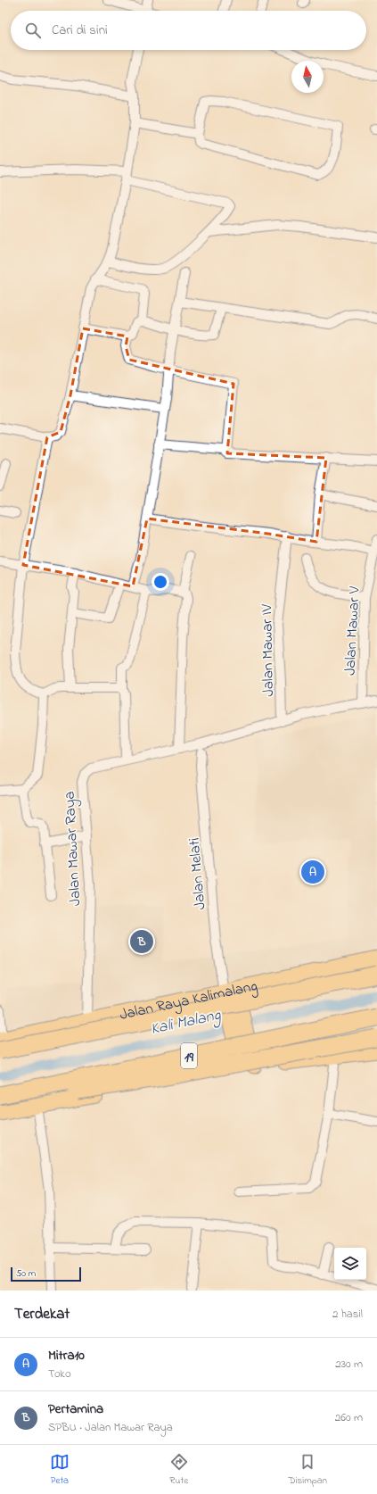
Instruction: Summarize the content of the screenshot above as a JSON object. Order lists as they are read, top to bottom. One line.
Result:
{"streets":{"highway":["19"],"main road":["Jalan Raya Kalimalang"],"street":["Jalan Mawar V","Jalan Mawar IV","Jalan Mawar Raya","Jalan Melati"]},"crossings":[["Jalan Mawar V","Jalan Mawar Raya"],["Jalan Mawar IV","Jalan Mawar Raya"],["Jalan Mawar Raya","Jalan Raya Kalimalang"],["Jalan Melati","Jalan Raya Kalimalang"]],"water":["Kali Malang"],"scale_bar":"50 m","north":"top","page":{"search":"Cari di sini","pins":["A","B"],"scale":"50 m","heading":["Terdekat","2 hasil"],"list":[{"mark":"A","name":"Mitra10","note":"Toko","value":"230 m"},{"mark":"B","name":"Pertamina","note":"SPBU · Jalan Mawar Raya","value":"260 m"}],"nav":["Peta","Rute","Disimpan"]}}
